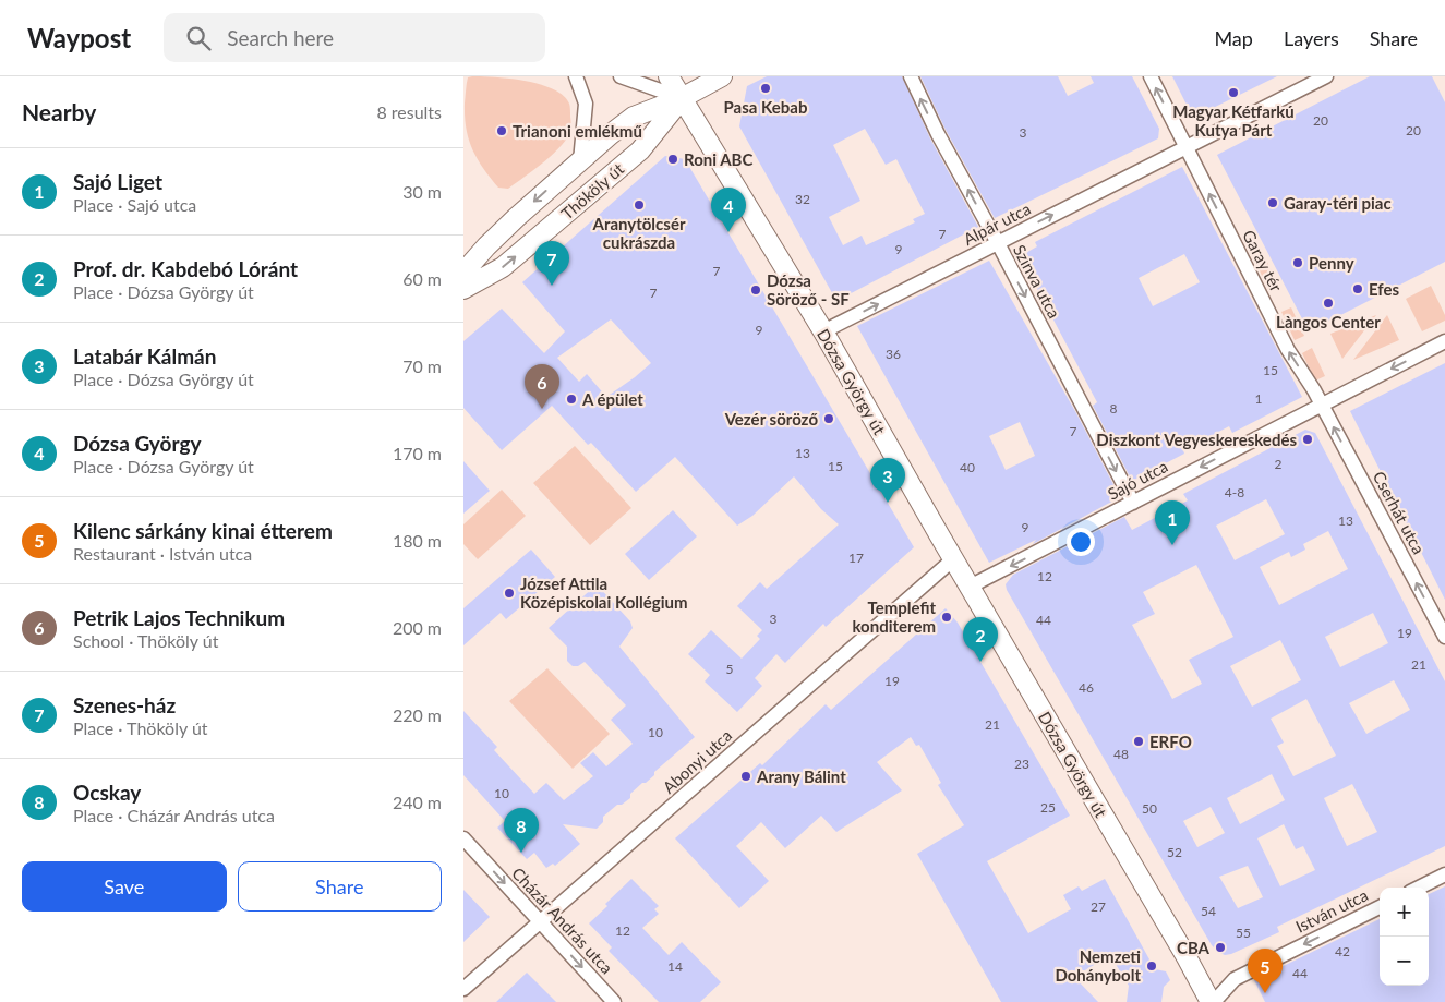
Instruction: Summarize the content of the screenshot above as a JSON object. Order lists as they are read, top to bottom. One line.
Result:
{"streets":{"main road":["Thököly út","Dózsa György út"],"street":["Alpár utca","Garay tér","Szinva utca","Sajó utca","Cserhát utca","Abonyi utca","István utca","Cházár András utca"]},"crossings":[["Thököly út","Dózsa György út"],["Alpár utca","Garay tér"],["Alpár utca","Szinva utca"],["Alpár utca","Dózsa György út"],["Garay tér","Sajó utca"],["Garay tér","Cserhát utca"],["Szinva utca","Sajó utca"],["Dózsa György út","Sajó utca"],["Dózsa György út","Abonyi utca"],["Dózsa György út","István utca"],["Sajó utca","Cserhát utca"],["Abonyi utca","Cházár András utca"]],"one_way":["Alpár utca","Garay tér","Sajó utca","Cserhát utca","István utca","Cházár András utca"],"places":["Pasa Kebab","Magyar Kétfarkú Kutya Párt","Trianoni emlékmű","Roni ABC","Garay-téri piac","Aranytölcsér cukrászda","Penny","Efes","Dózsa Söröző - SF","Làngos Center","A épület","Vezér söröző","Diszkont Vegyeskereskedés","József Attila Középiskolai Kollégium","Templefit konditerem","ERFO","Arany Bálint","CBA","Nemzeti Dohánybolt"],"house_numbers":["20","20","3","32","7","9","7","7","9","36","15","1","8","7","13","2","15","40","4-8","13","9","17","12","3","44","19","21","5","19","46","21","10","48","23","10","25","50","52","27","54","12","55","42","14","44"],"page":{"header":"Waypost","search":"Search here","nav":["Map","Layers","Share"],"heading":["Nearby","8 results"],"list":[{"mark":"1","name":"Sajó Liget","note":"Place · Sajó utca","value":"30 m"},{"mark":"2","name":"Prof. dr. Kabdebó Lóránt","note":"Place · Dózsa György út","value":"60 m"},{"mark":"3","name":"Latabár Kálmán","note":"Place · Dózsa György út","value":"70 m"},{"mark":"4","name":"Dózsa György","note":"Place · Dózsa György út","value":"170 m"},{"mark":"5","name":"Kilenc sárkány kinai étterem","note":"Restaurant · István utca","value":"180 m"},{"mark":"6","name":"Petrik Lajos Technikum","note":"School · Thököly út","value":"200 m"},{"mark":"7","name":"Szenes-ház","note":"Place · Thököly út","value":"220 m"},{"mark":"8","name":"Ocskay","note":"Place · Cházár András utca","value":"240 m"}],"pins":["4","7","6","3","1","2","8","5"],"buttons":["Save","Share"],"map_buttons":["+","−"]}}
